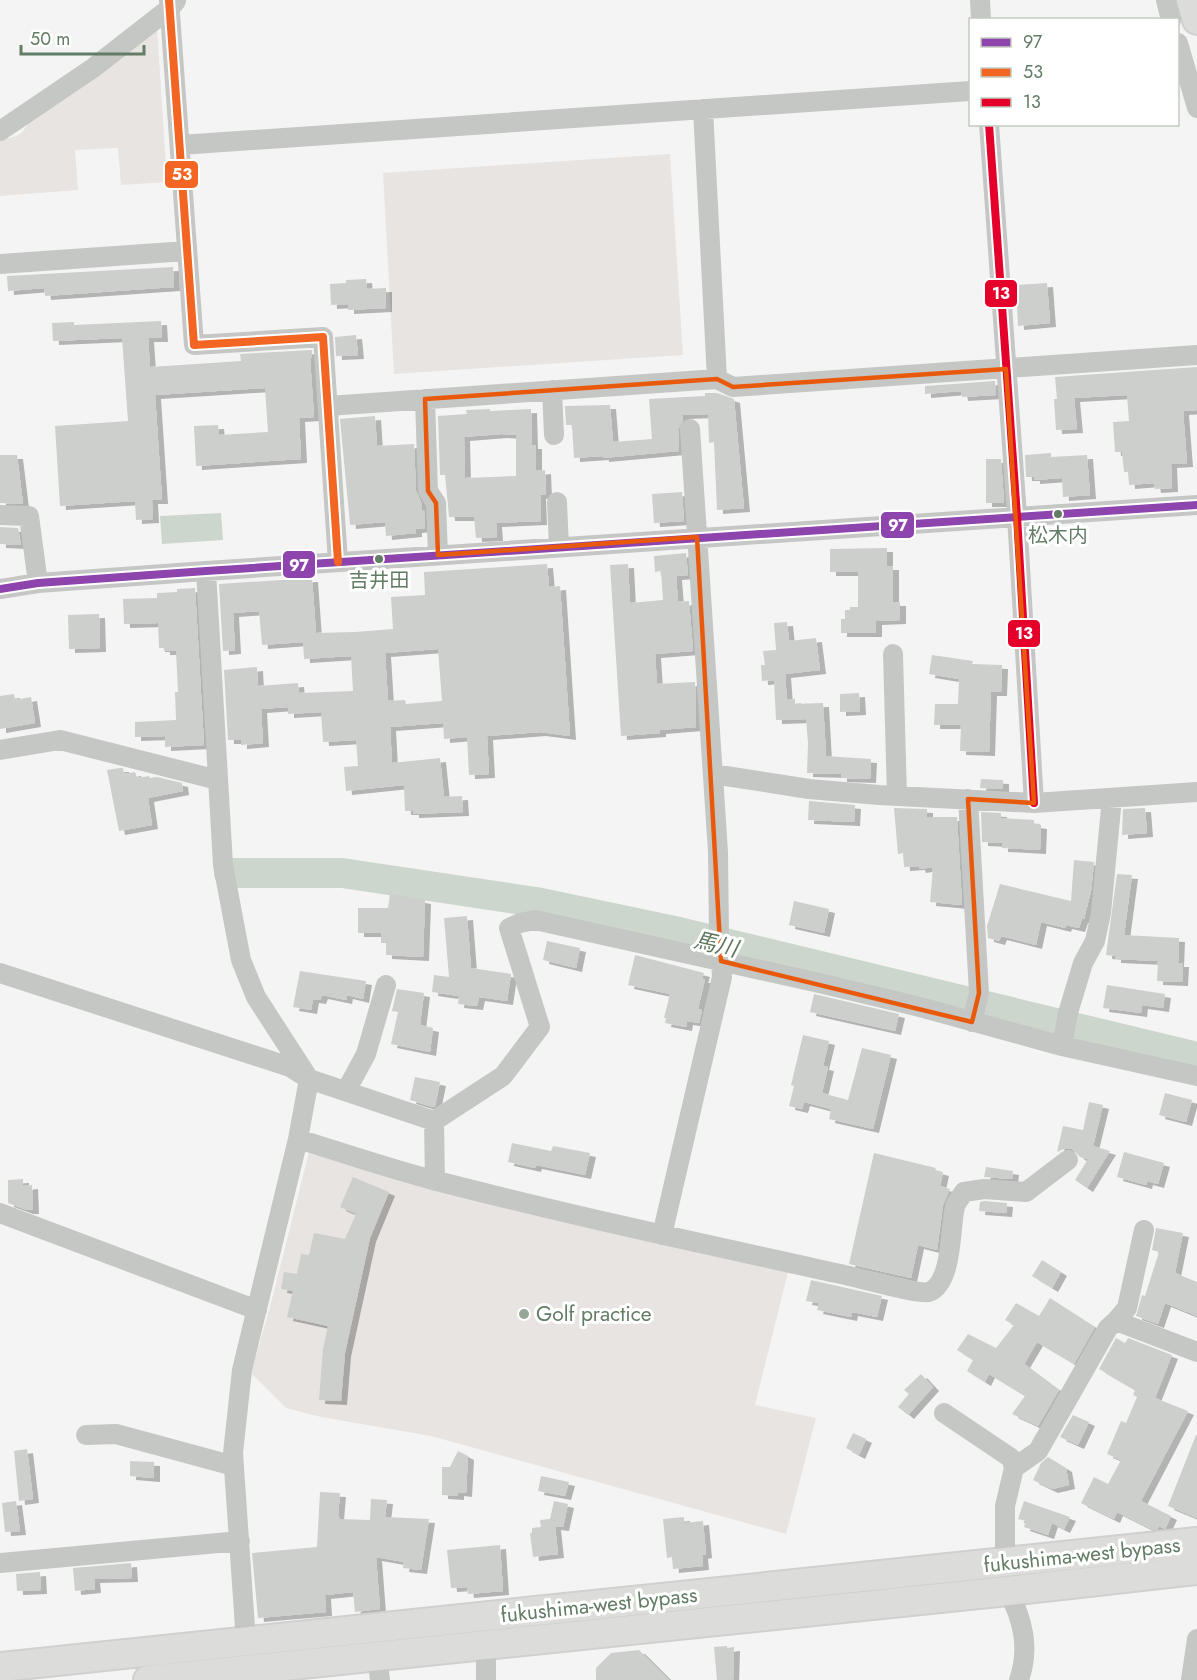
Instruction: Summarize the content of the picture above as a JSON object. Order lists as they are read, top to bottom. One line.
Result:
{"streets":{"highway":["fukushima-west bypass"]},"water":["馬川"],"places":["松木内","吉井田","Golf practice"],"lines":["transit line 53","transit line 13","transit line 97"],"legend":["97","53","13"],"scale_bar":"50 m"}
